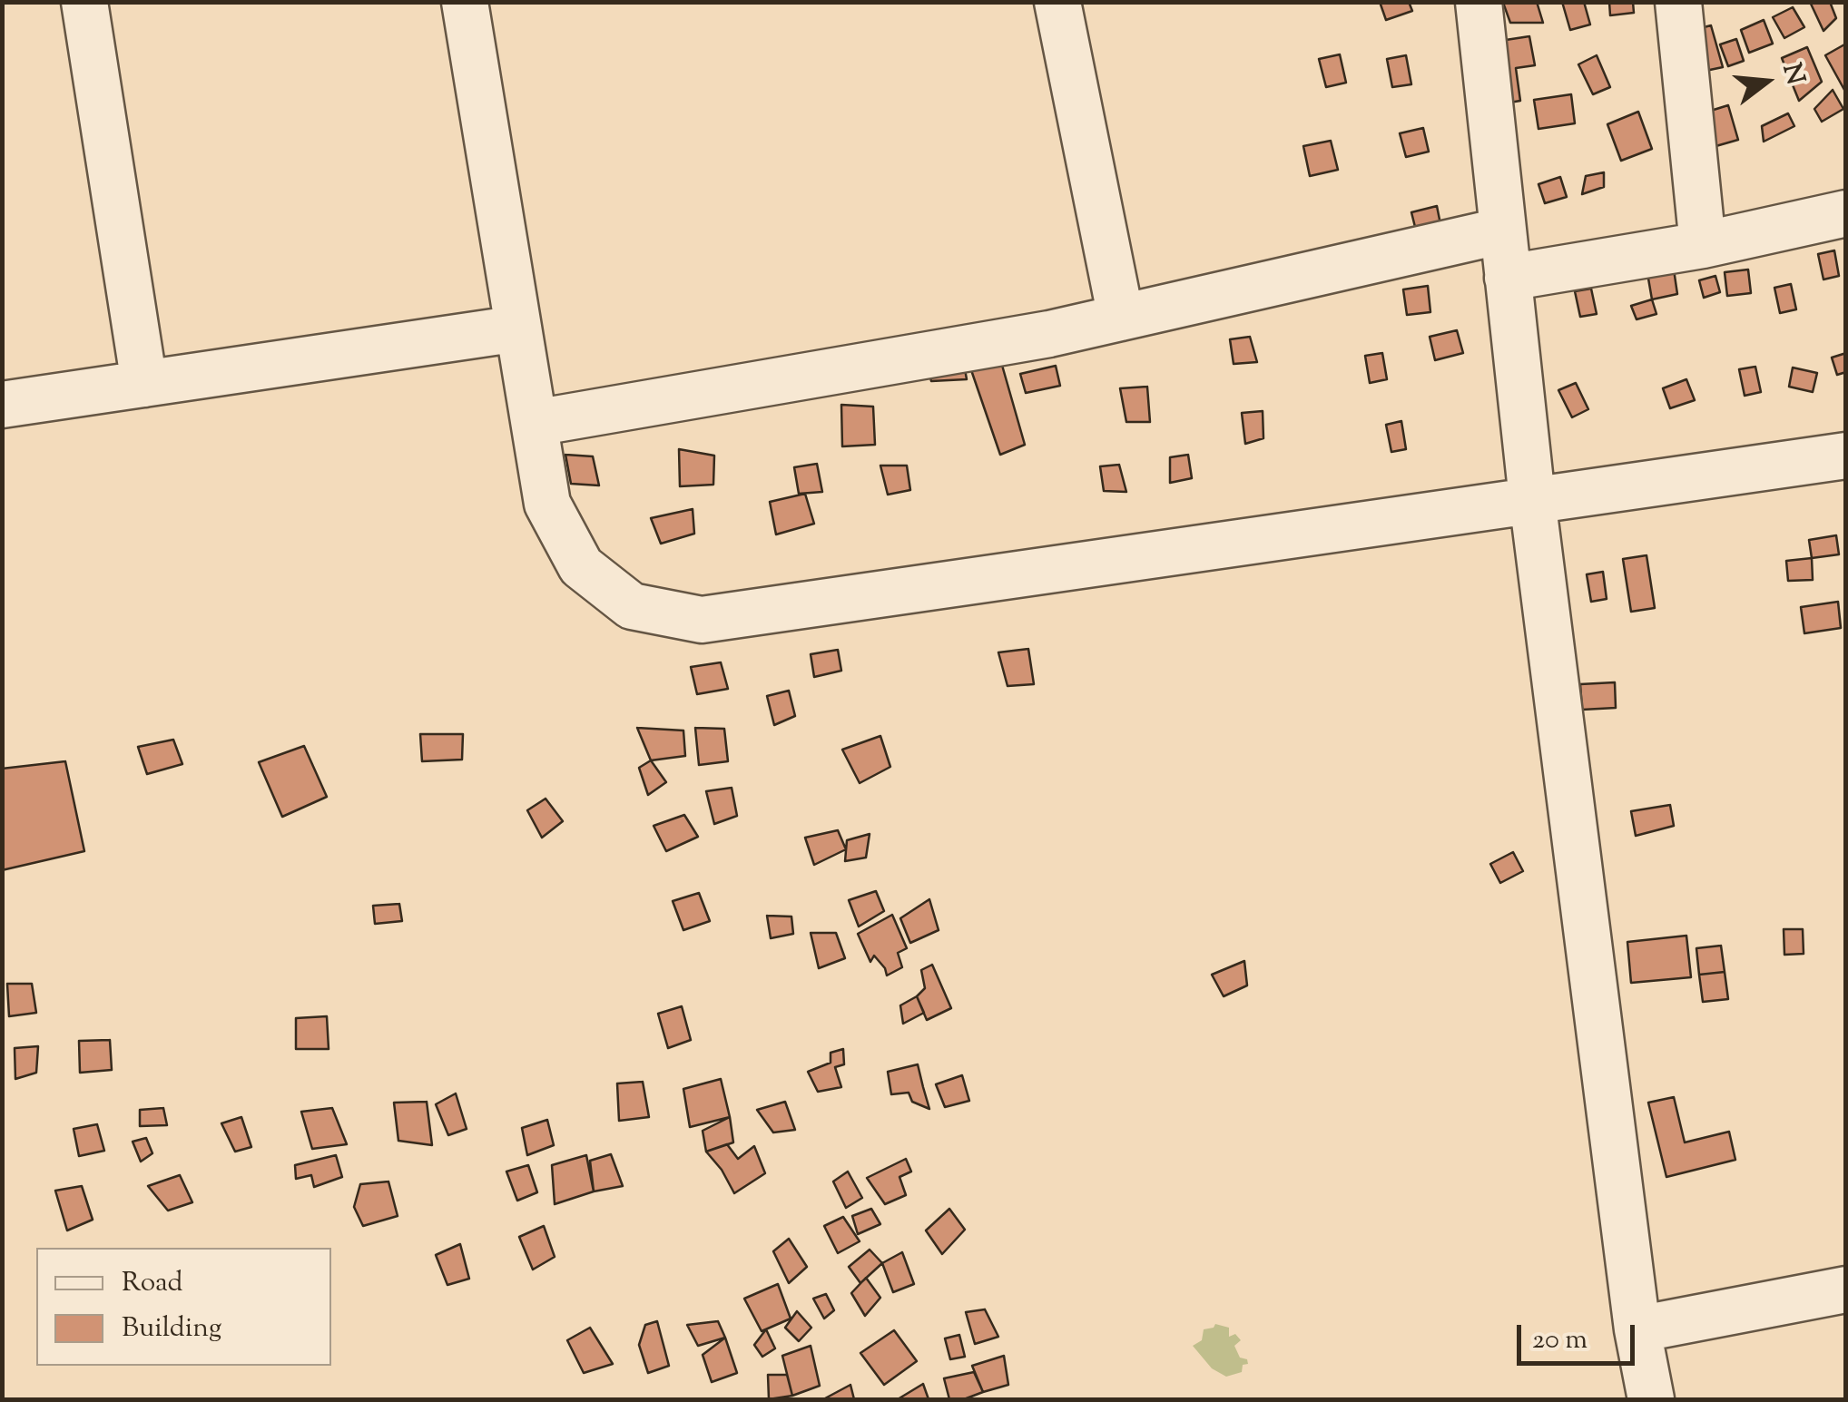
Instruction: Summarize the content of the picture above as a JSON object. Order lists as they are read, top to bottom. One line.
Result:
{"legend":["Road","Building"],"scale_bar":"20 m","north":"right"}
